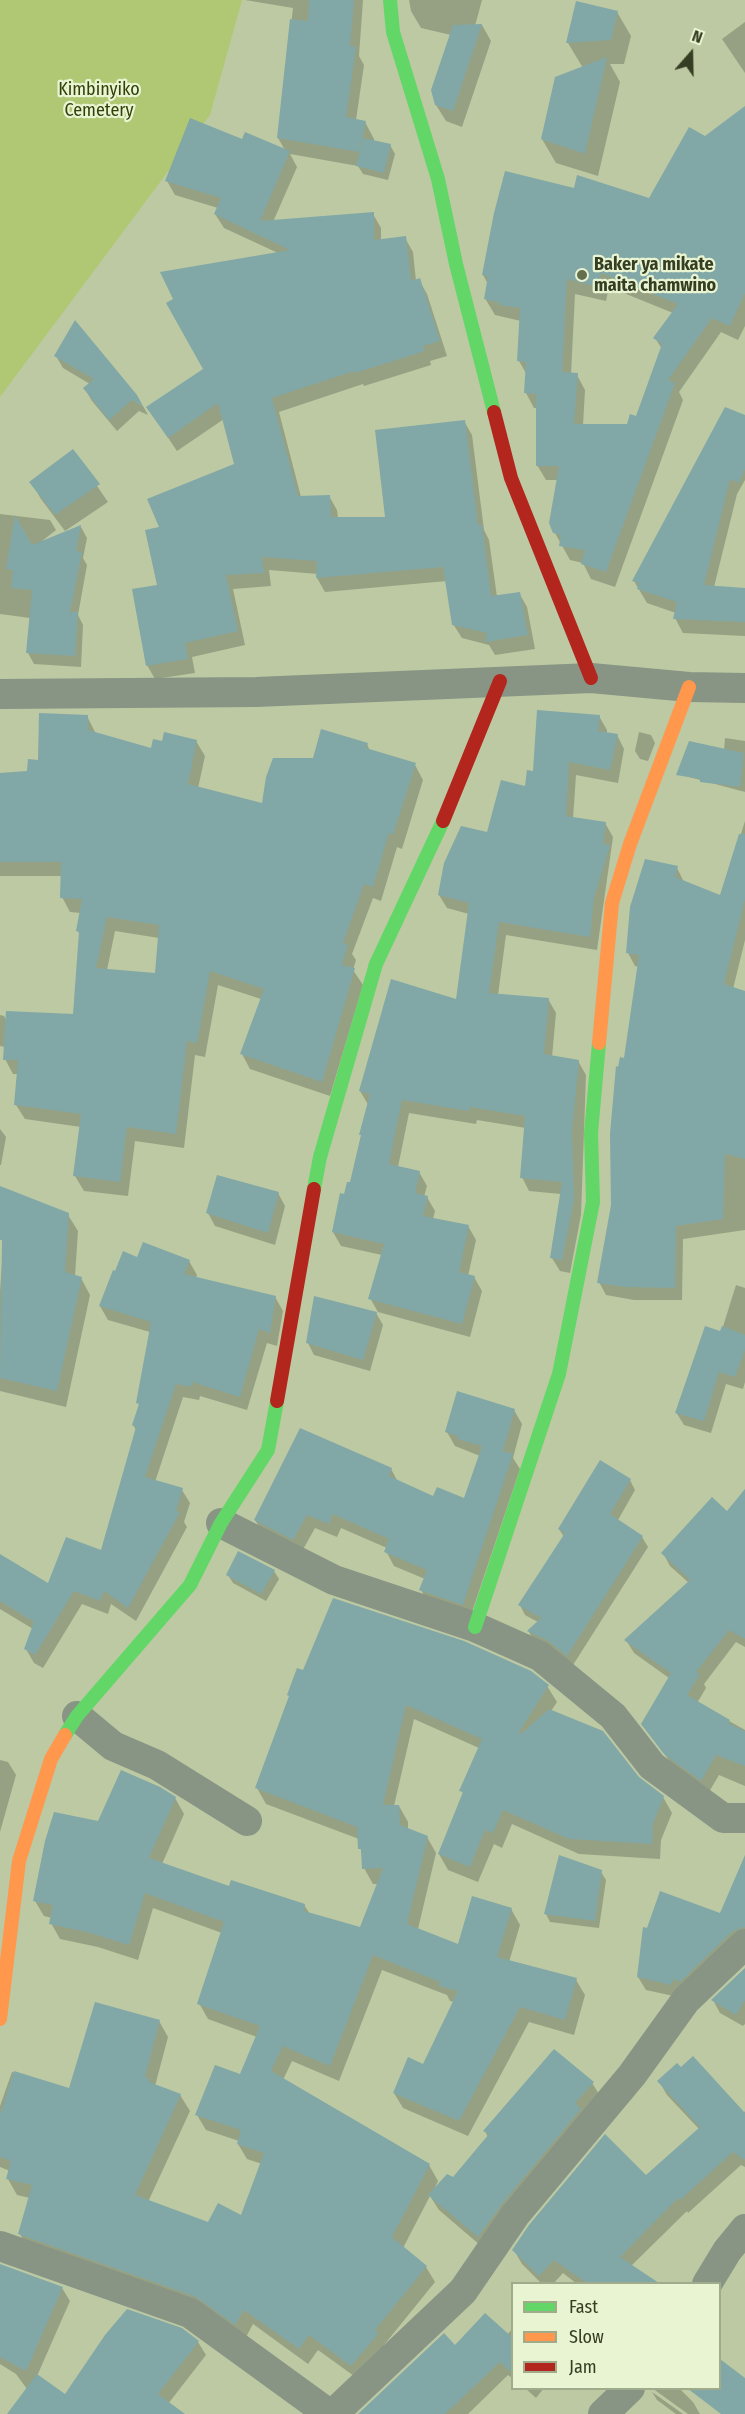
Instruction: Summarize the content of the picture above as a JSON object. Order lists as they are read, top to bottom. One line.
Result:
{"parks":["Kimbinyiko Cemetery"],"places":["Baker ya mikate maita chamwino"],"legend":["Fast","Slow","Jam"],"north":"top"}
